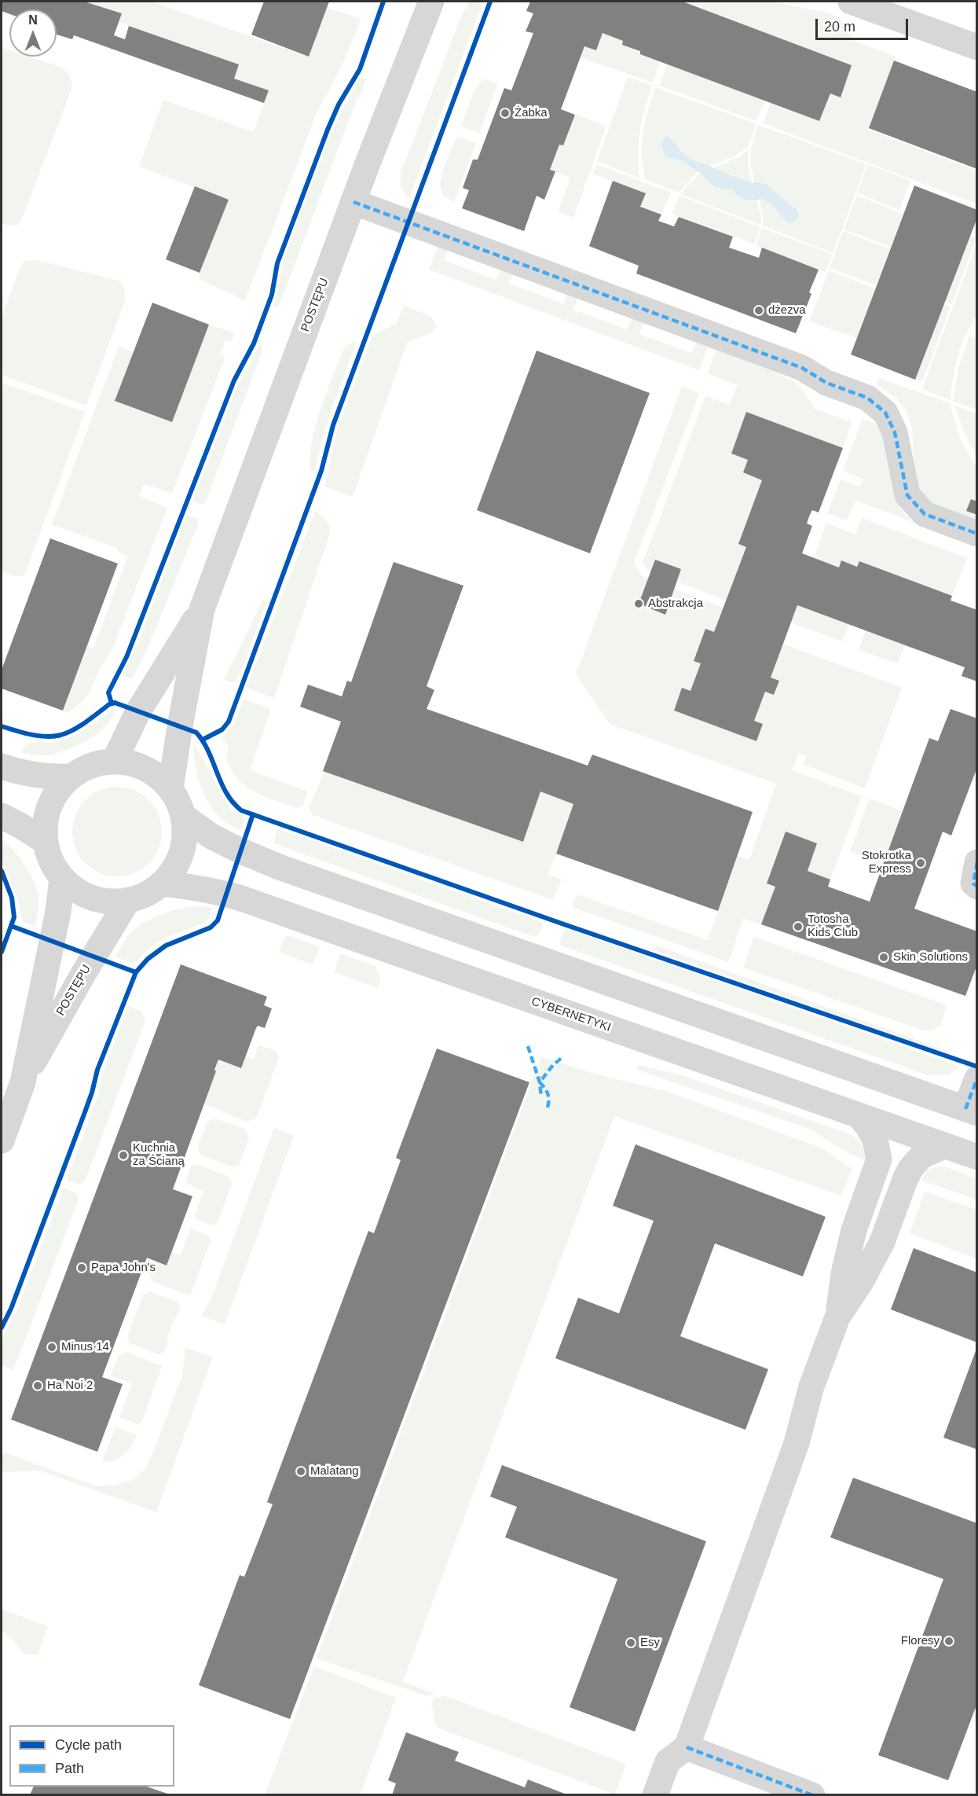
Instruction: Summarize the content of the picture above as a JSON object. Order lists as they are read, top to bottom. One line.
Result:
{"streets":{"street":["POSTĘPU","CYBERNETYKI"]},"crossings":[["POSTĘPU","CYBERNETYKI"]],"places":["Żabka","dżezva","Abstrakcja","Stokrotka Express","Totosha Kids Club","Skin Solutions","Kuchnia za Ścianą","Papa John's","Minus 14","Ha Noi 2","Malatang","Floresy","Esy"],"legend":["Cycle path","Path"],"scale_bar":"20 m","north":"top"}
